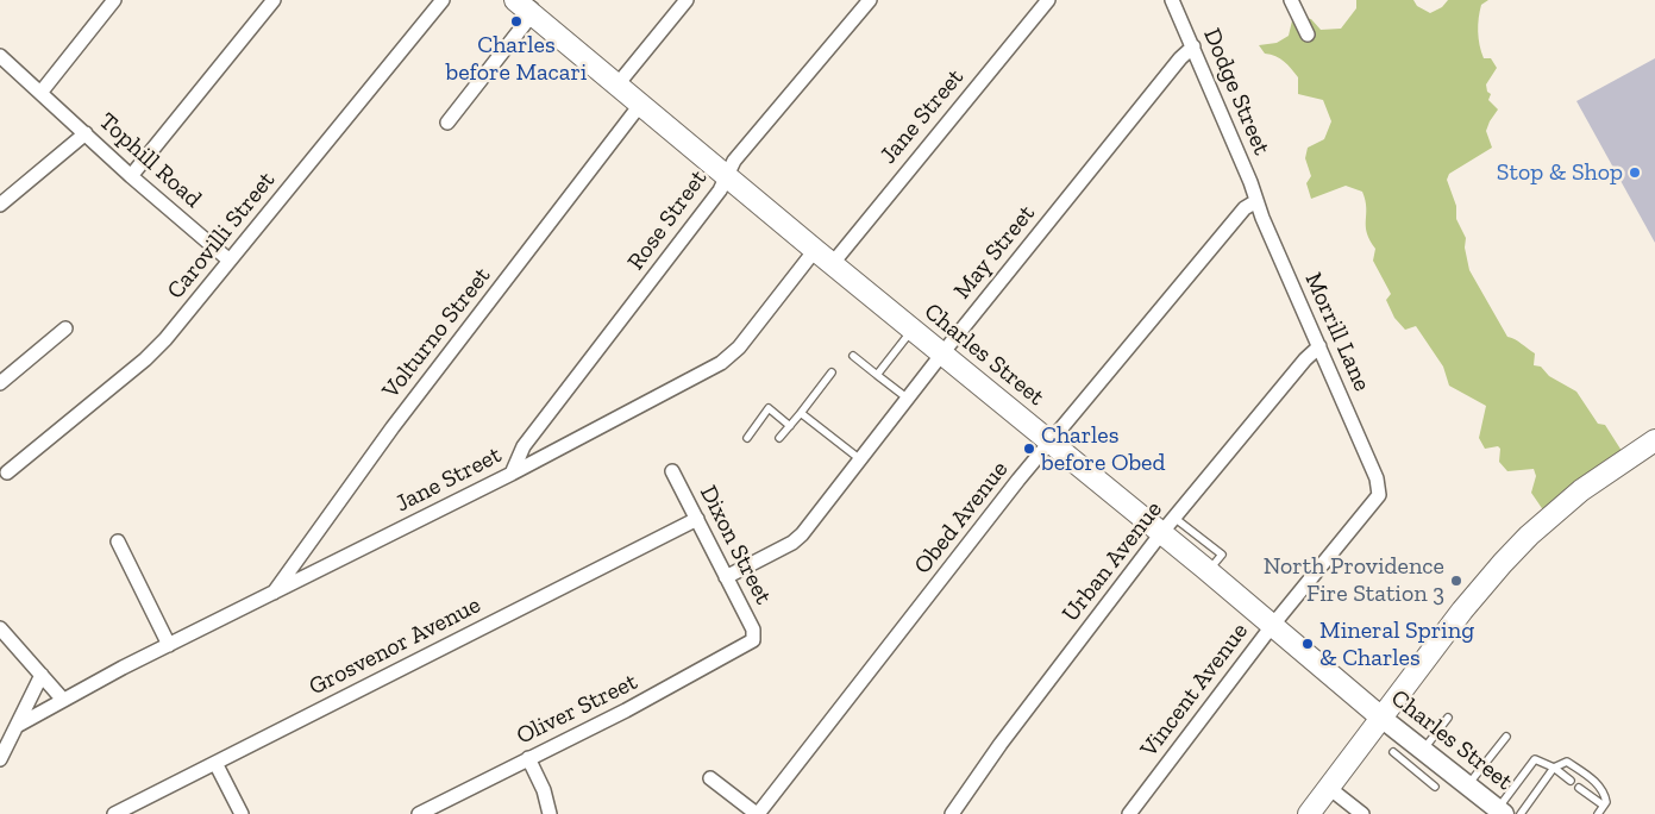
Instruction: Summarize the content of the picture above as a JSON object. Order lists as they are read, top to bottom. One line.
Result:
{"streets":{"main road":["Charles Street"],"street":["Dodge Street","Jane Street","Tophill Road","Rose Street","Carovilli Street","May Street","Morrill Lane","Volturno Street","Obed Avenue","Dixon Street","Urban Avenue","Grosvenor Avenue","Vincent Avenue","Oliver Street"]},"crossings":[["Dodge Street","May Street"],["Dodge Street","Morrill Lane"],["Dodge Street","Obed Avenue"],["Jane Street","Rose Street"],["Jane Street","Volturno Street"],["Jane Street","Charles Street"],["Tophill Road","Carovilli Street"],["Rose Street","Charles Street"],["May Street","Charles Street"],["May Street","Dixon Street"],["Morrill Lane","Obed Avenue"],["Morrill Lane","Urban Avenue"],["Morrill Lane","Vincent Avenue"],["Volturno Street","Charles Street"],["Charles Street","Obed Avenue"],["Charles Street","Urban Avenue"],["Charles Street","Vincent Avenue"],["Dixon Street","Grosvenor Avenue"],["Dixon Street","Oliver Street"]],"places":["Charles before Macari","Stop & Shop","Charles before Obed","North Providence Fire Station 3","Mineral Spring & Charles"]}
